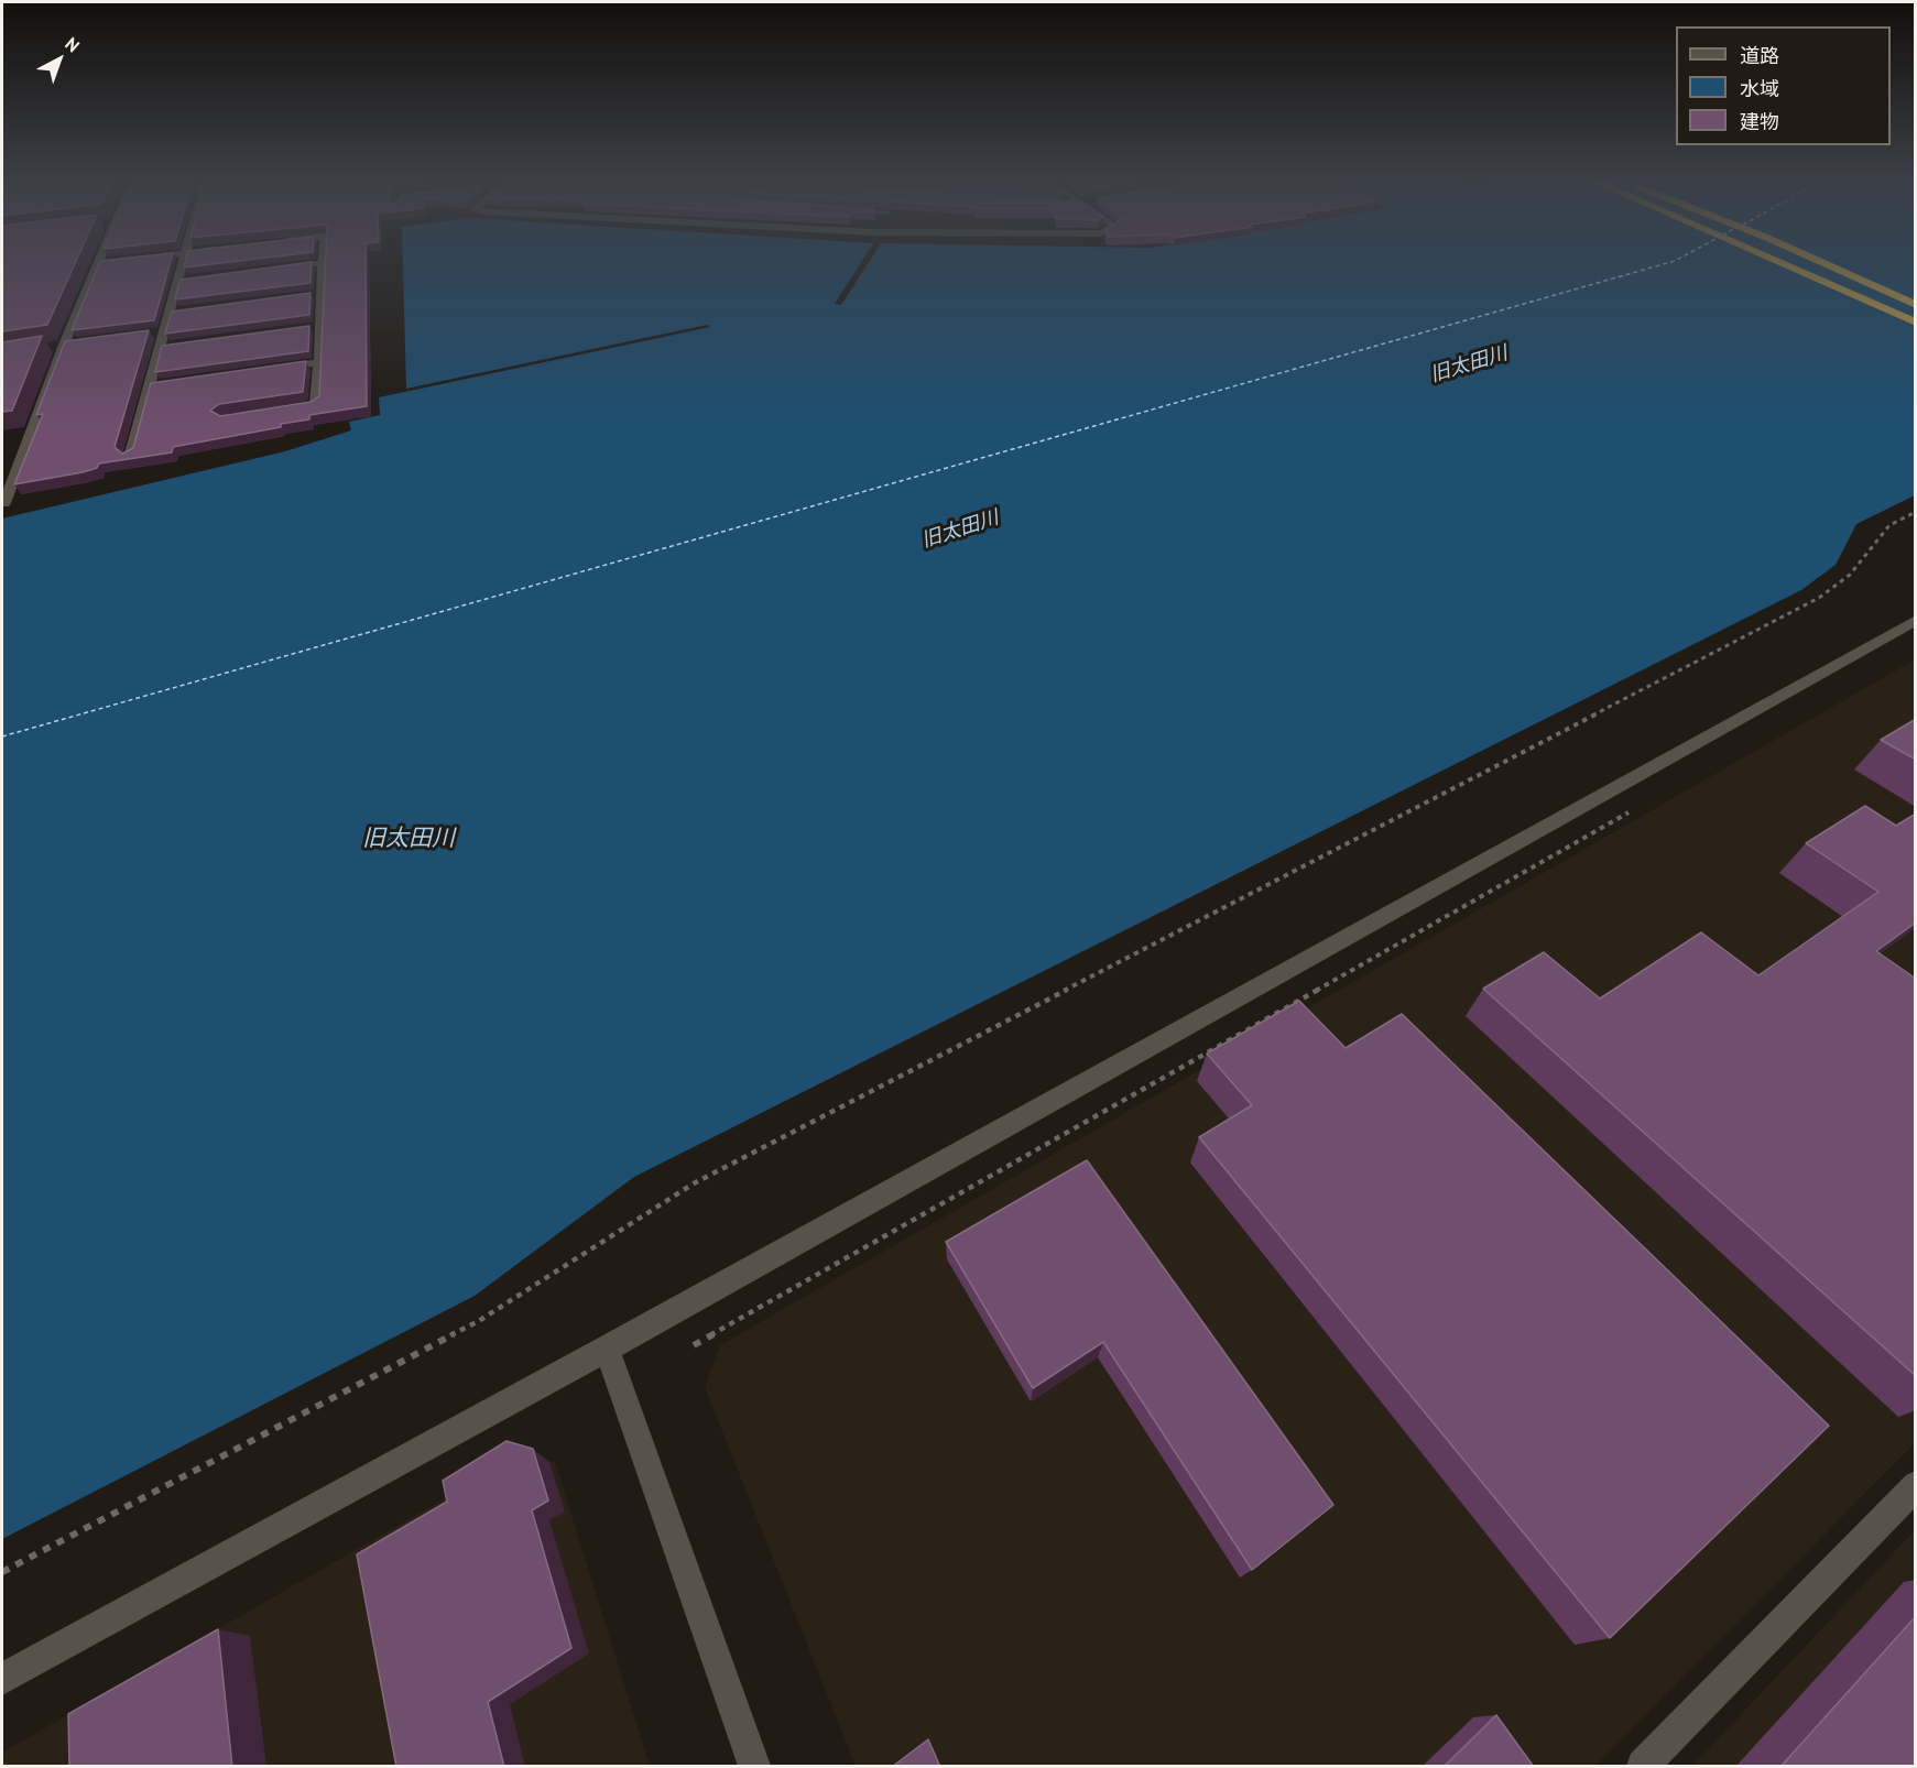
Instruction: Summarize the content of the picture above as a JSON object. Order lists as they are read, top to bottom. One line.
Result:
{"water":["旧太田川"],"legend":["道路","水域","建物"],"north":"top right"}
